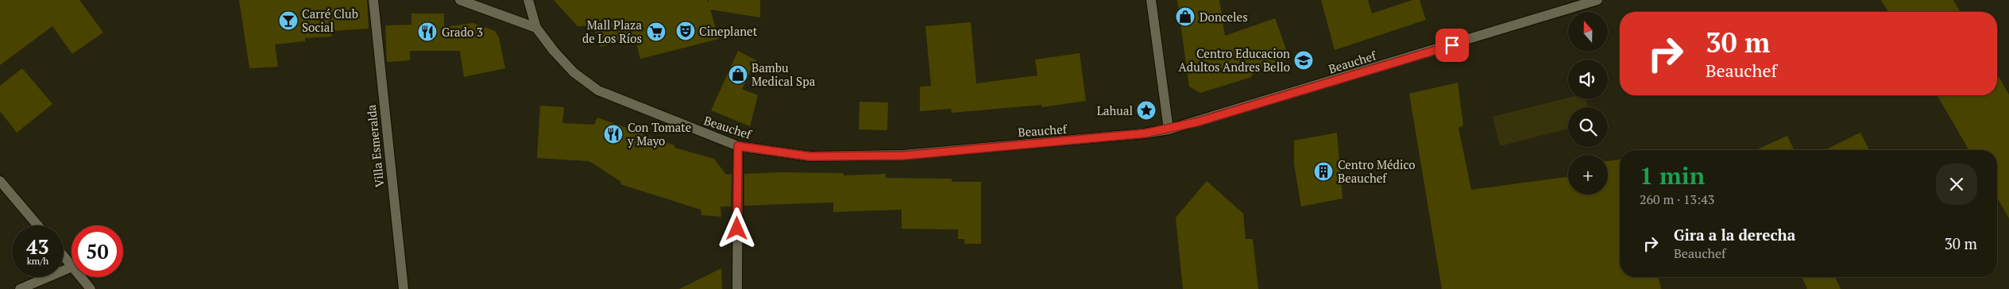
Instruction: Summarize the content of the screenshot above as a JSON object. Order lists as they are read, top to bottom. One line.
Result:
{"streets":{"main road":["Beauchef","Villa Esmeralda"]},"places":{"shop":["Donceles","Bambu Medical Spa"],"bar":["Carré Club Social"],"theatre":["Cineplanet"],"restaurant":["Grado 3","Con Tomate y Mayo"],"supermarket":["Mall Plaza de Los Ríos"],"school or university":["Centro Educacion Adultos Andres Bello"],"place":["Lahual"],"building":["Centro Médico Beauchef"]},"north":"top","page":{"map_buttons":"+","turn":["30 m","Beauchef"],"heading":["1 min","260 m · 13:43"],"list":[{"name":"Gira a la derecha","note":"Beauchef","value":"30 m"}],"speed":"43 km/h","limit":"50"}}
